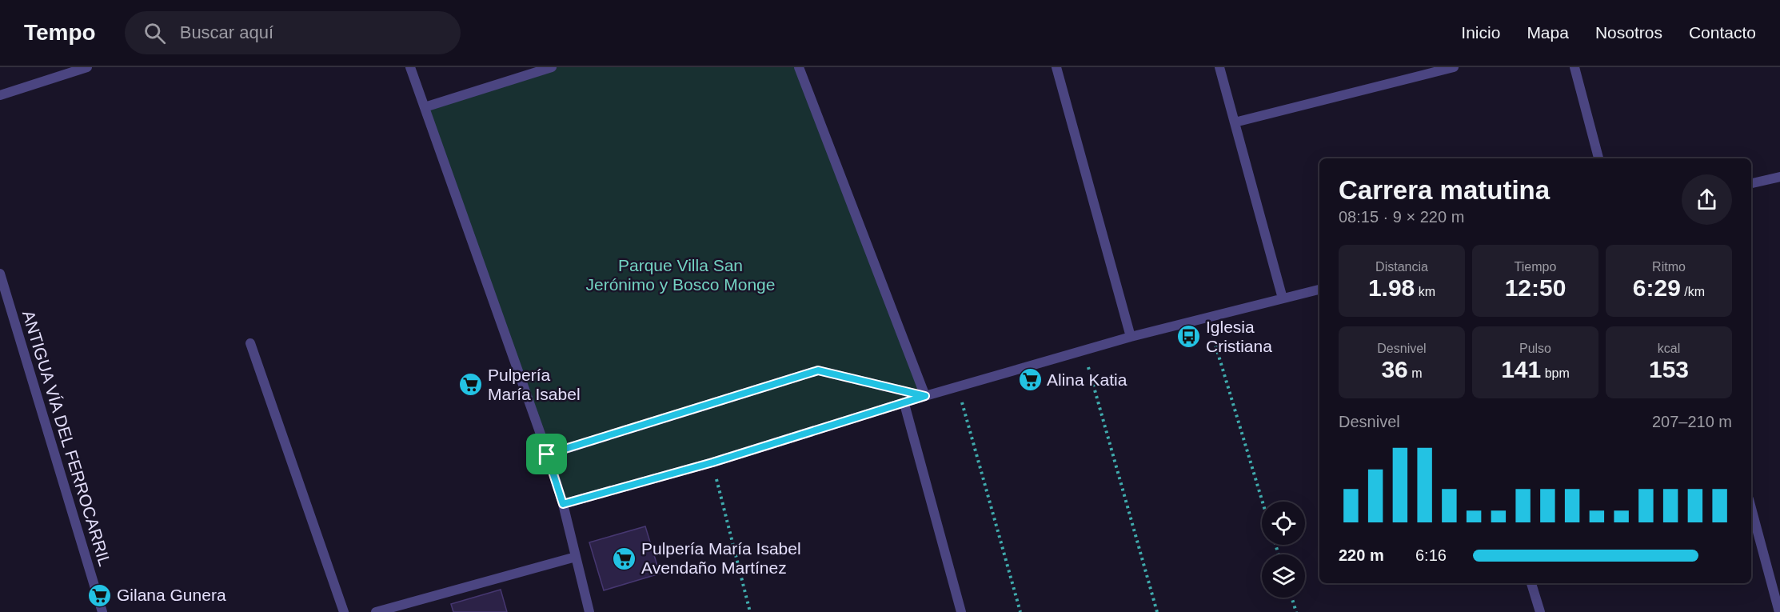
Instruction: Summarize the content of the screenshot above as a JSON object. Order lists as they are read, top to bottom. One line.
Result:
{"streets":{"street":["ANTIGUA VÍA DEL FERROCARRIL"]},"parks":["Parque Villa San Jerónimo y Bosco Monge"],"places":{"bus stop":["Iglesia Cristiana"],"supermarket":["Alina Katia","Pulpería María Isabel","Pulpería María Isabel Avendaño Martínez","Gilana Gunera"]},"page":{"header":"Tempo","search":"Buscar aquí","nav":["Inicio","Mapa","Nosotros","Contacto"],"heading":["Carrera matutina","08:15 · 9 × 220 m"],"stats":[["Distancia","1.98 km"],["Tiempo","12:50"],["Ritmo","6:29 /km"],["Desnivel","36 m"],["Pulso","141 bpm"],["kcal","153"]],"chart":["Desnivel","207–210 m"],"list":[{"name":"220 m","note":"6:16"}]}}
